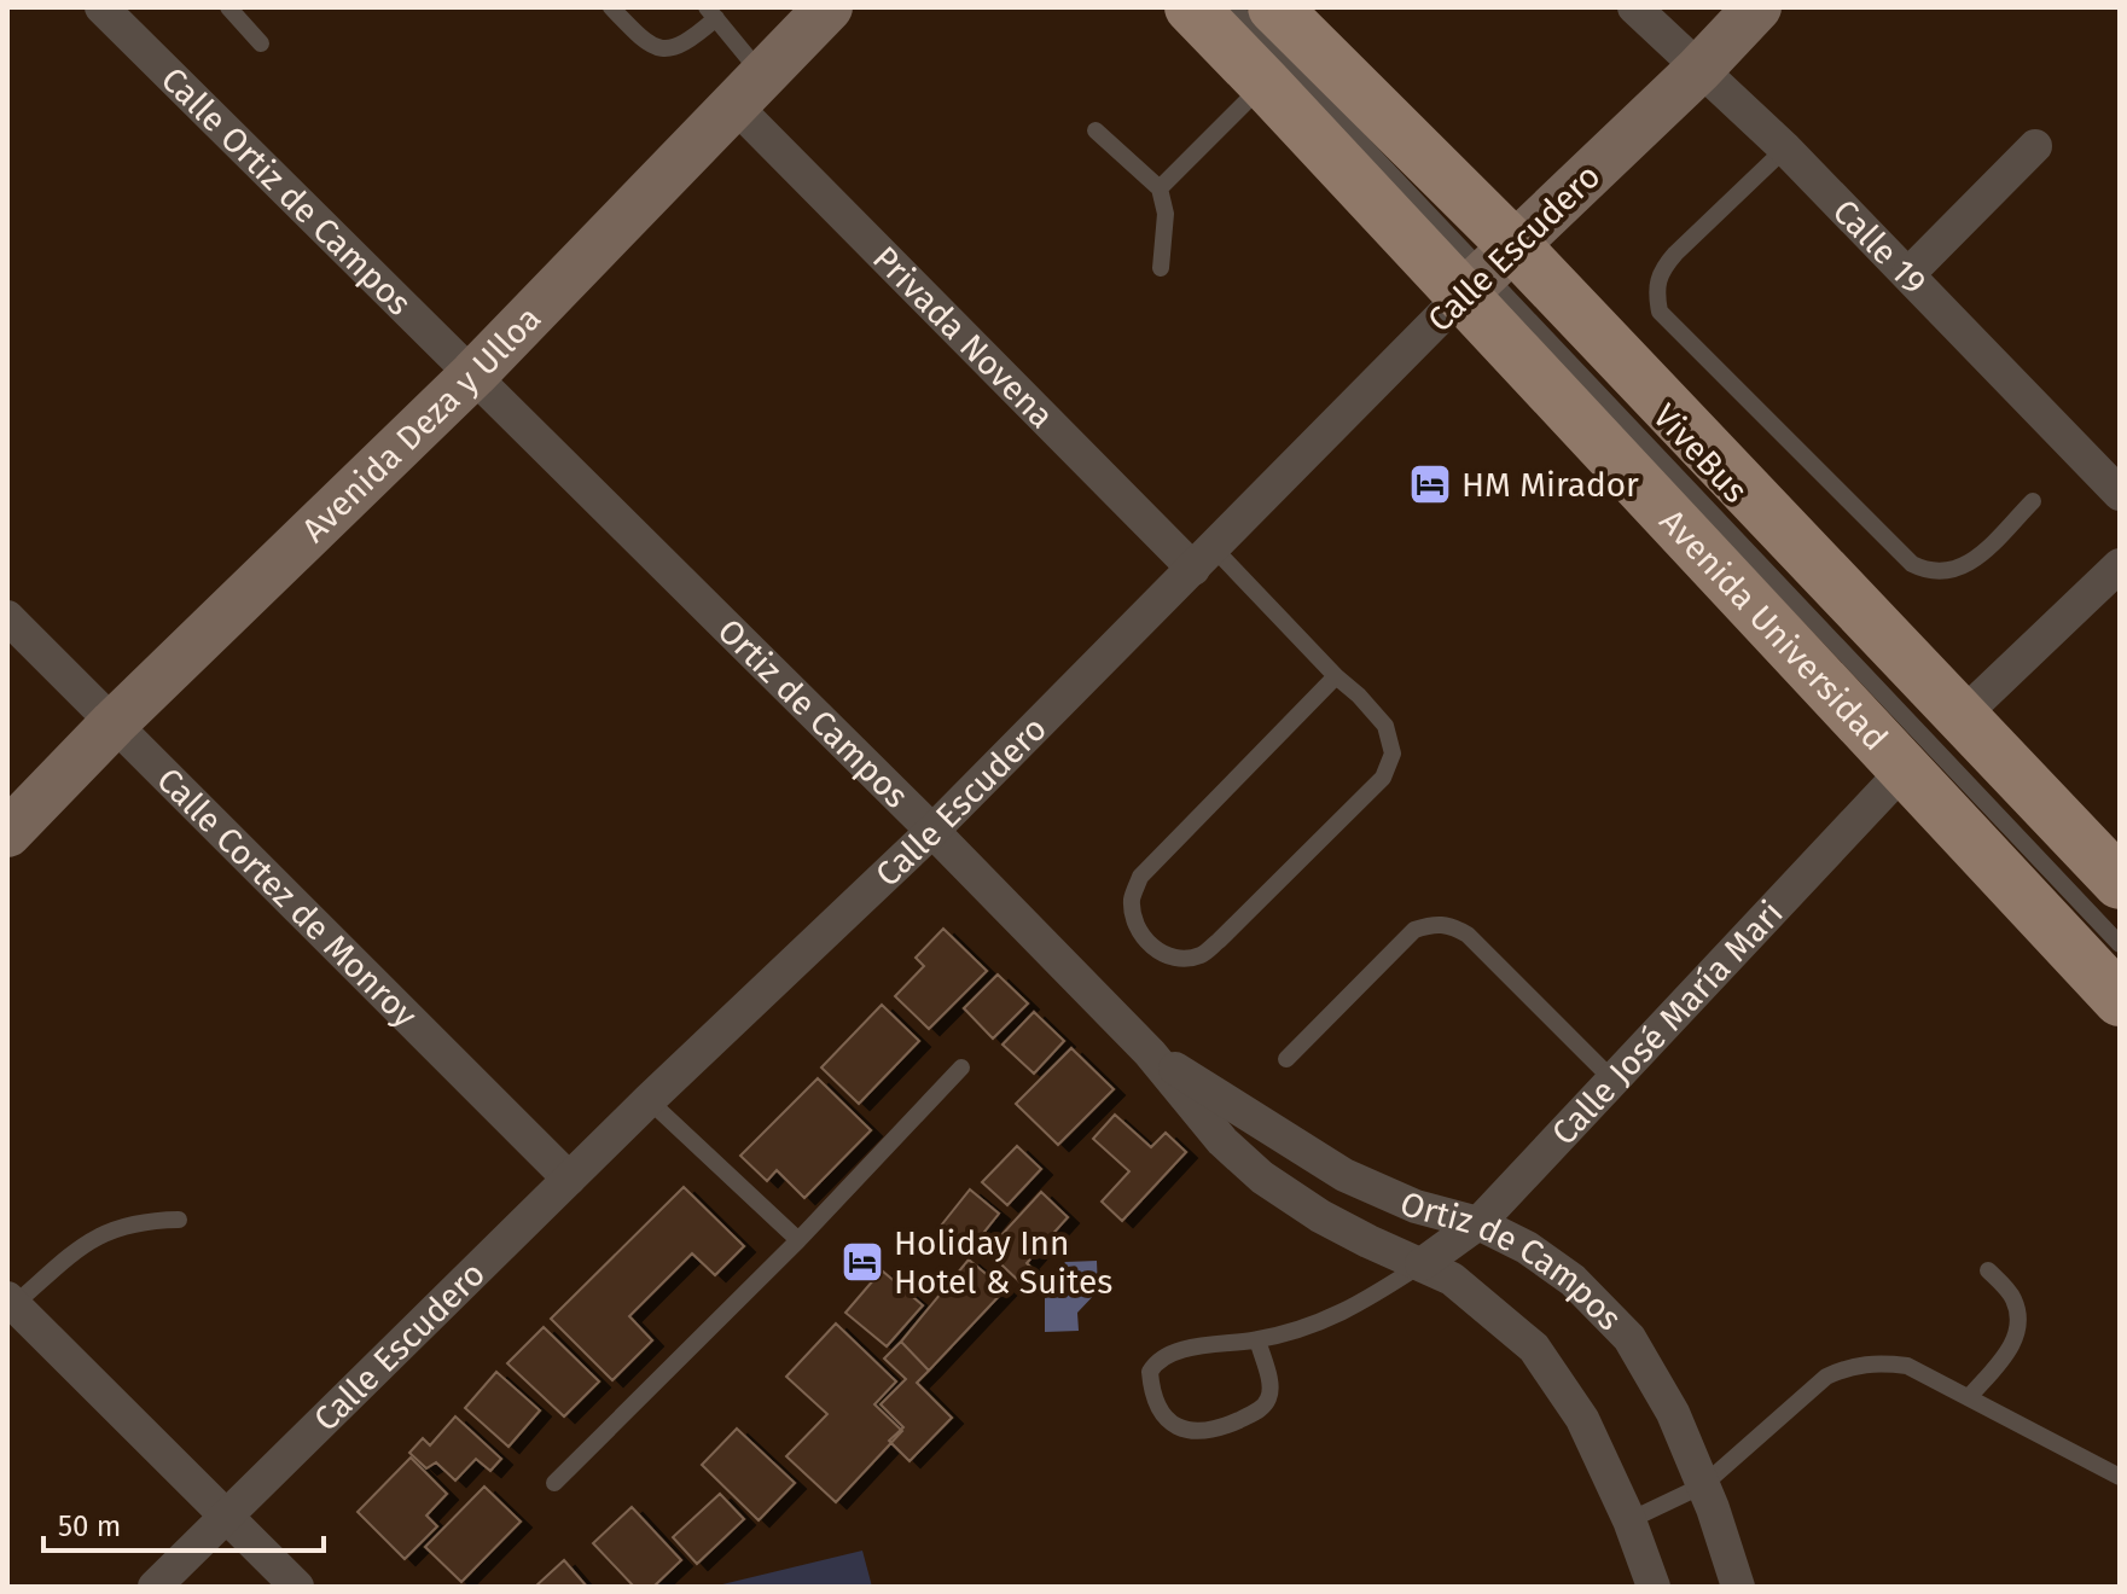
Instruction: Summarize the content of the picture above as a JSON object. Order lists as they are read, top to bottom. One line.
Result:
{"streets":{"main road":["Calle Escudero","Avenida Deza y Ulloa","Avenida Universidad"],"street":["Calle Ortiz de Campos","Calle 19","Privada Novena","Ortiz de Campos","Calle Cortez de Monroy","Calle José María Mari"],"lane":["ViveBus"]},"crossings":[["Calle Ortiz de Campos","Avenida Deza y Ulloa"],["Calle Ortiz de Campos","Ortiz de Campos"],["Calle 19","Calle Escudero"],["Calle Escudero","Privada Novena"],["Calle Escudero","ViveBus"],["Calle Escudero","Avenida Universidad"],["Calle Escudero","Ortiz de Campos"],["Calle Escudero","Calle Cortez de Monroy"],["Privada Novena","Avenida Deza y Ulloa"],["Avenida Deza y Ulloa","Ortiz de Campos"],["Avenida Deza y Ulloa","Calle Cortez de Monroy"],["ViveBus","Avenida Universidad"],["Avenida Universidad","Calle José María Mari"],["Ortiz de Campos","Calle José María Mari"]],"places":{"hotel":["HM Mirador","Holiday Inn Hotel & Suites"]},"scale_bar":"50 m"}
